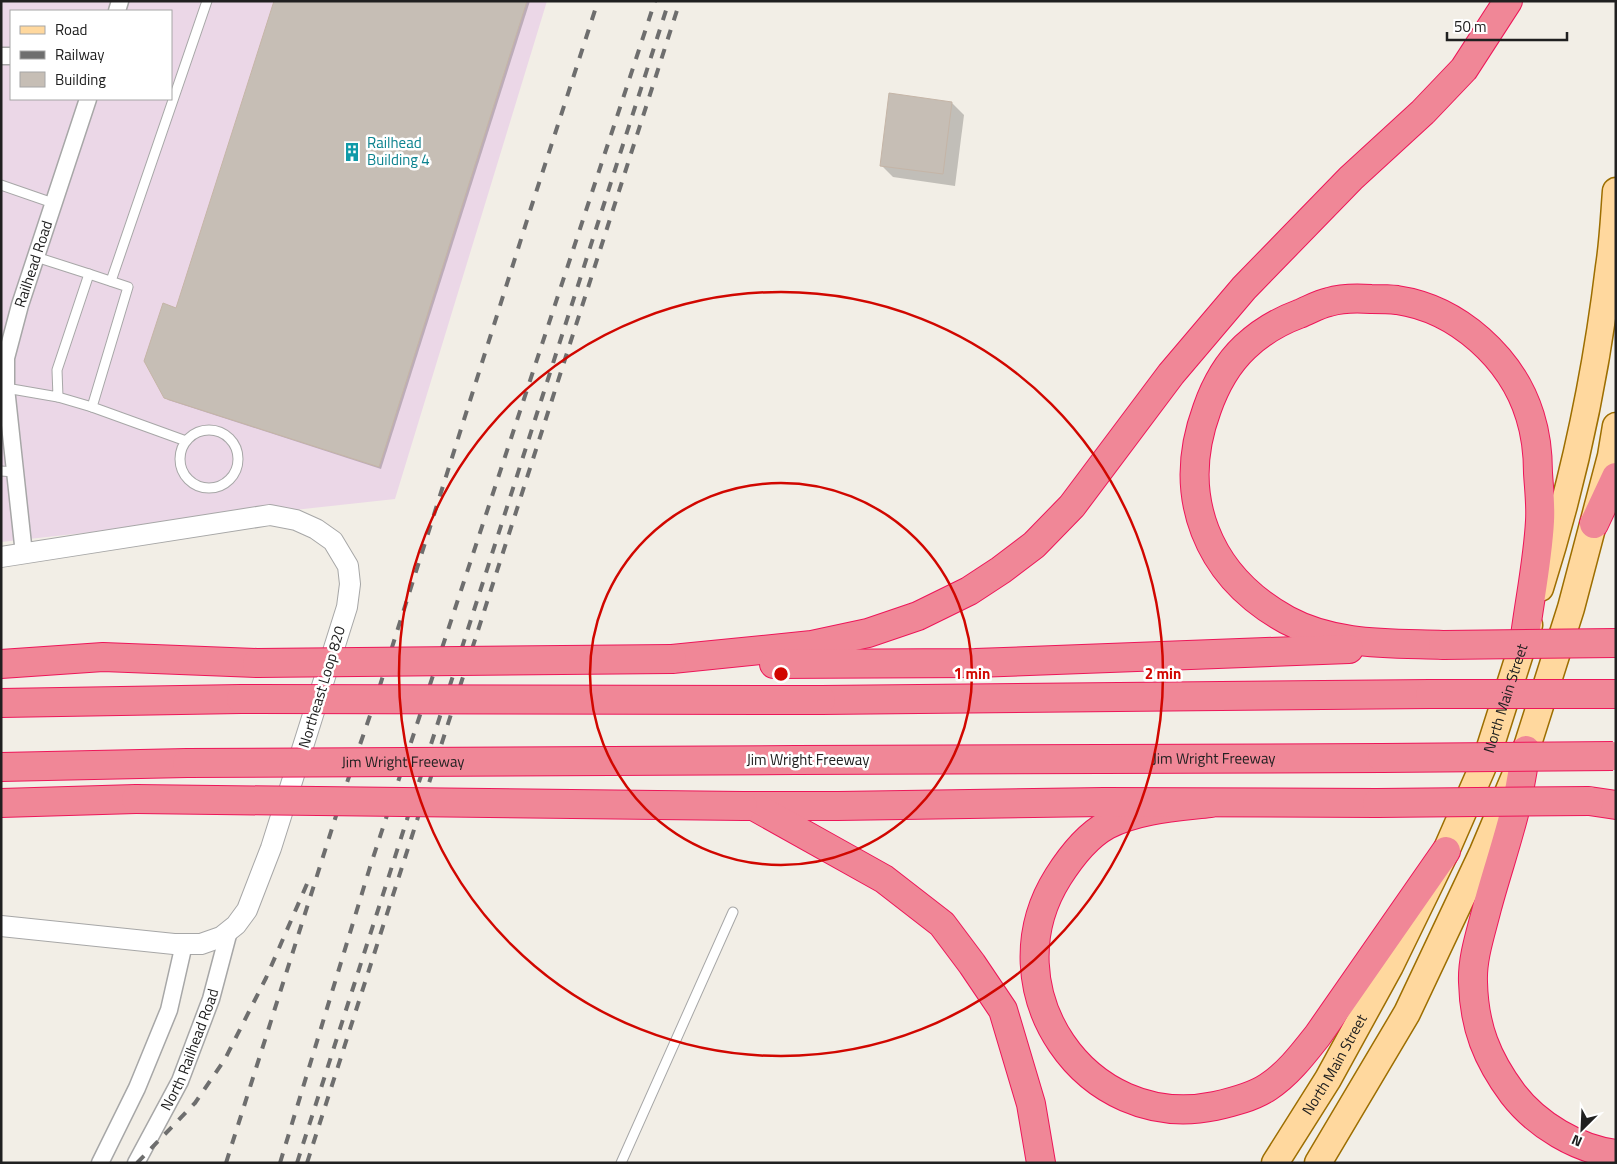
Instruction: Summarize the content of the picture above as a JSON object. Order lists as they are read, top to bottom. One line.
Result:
{"streets":{"highway":["Jim Wright Freeway"],"main road":["North Main Street"],"street":["Railhead Road","Northeast Loop 820","North Railhead Road"]},"crossings":[["Railhead Road","Northeast Loop 820"],["Northeast Loop 820","North Railhead Road"]],"places":{"building":["Railhead Building 4"]},"legend":["Road","Railway","Building"],"scale_bar":"50 m","north":"bottom left","rings":["1 min","2 min"]}
